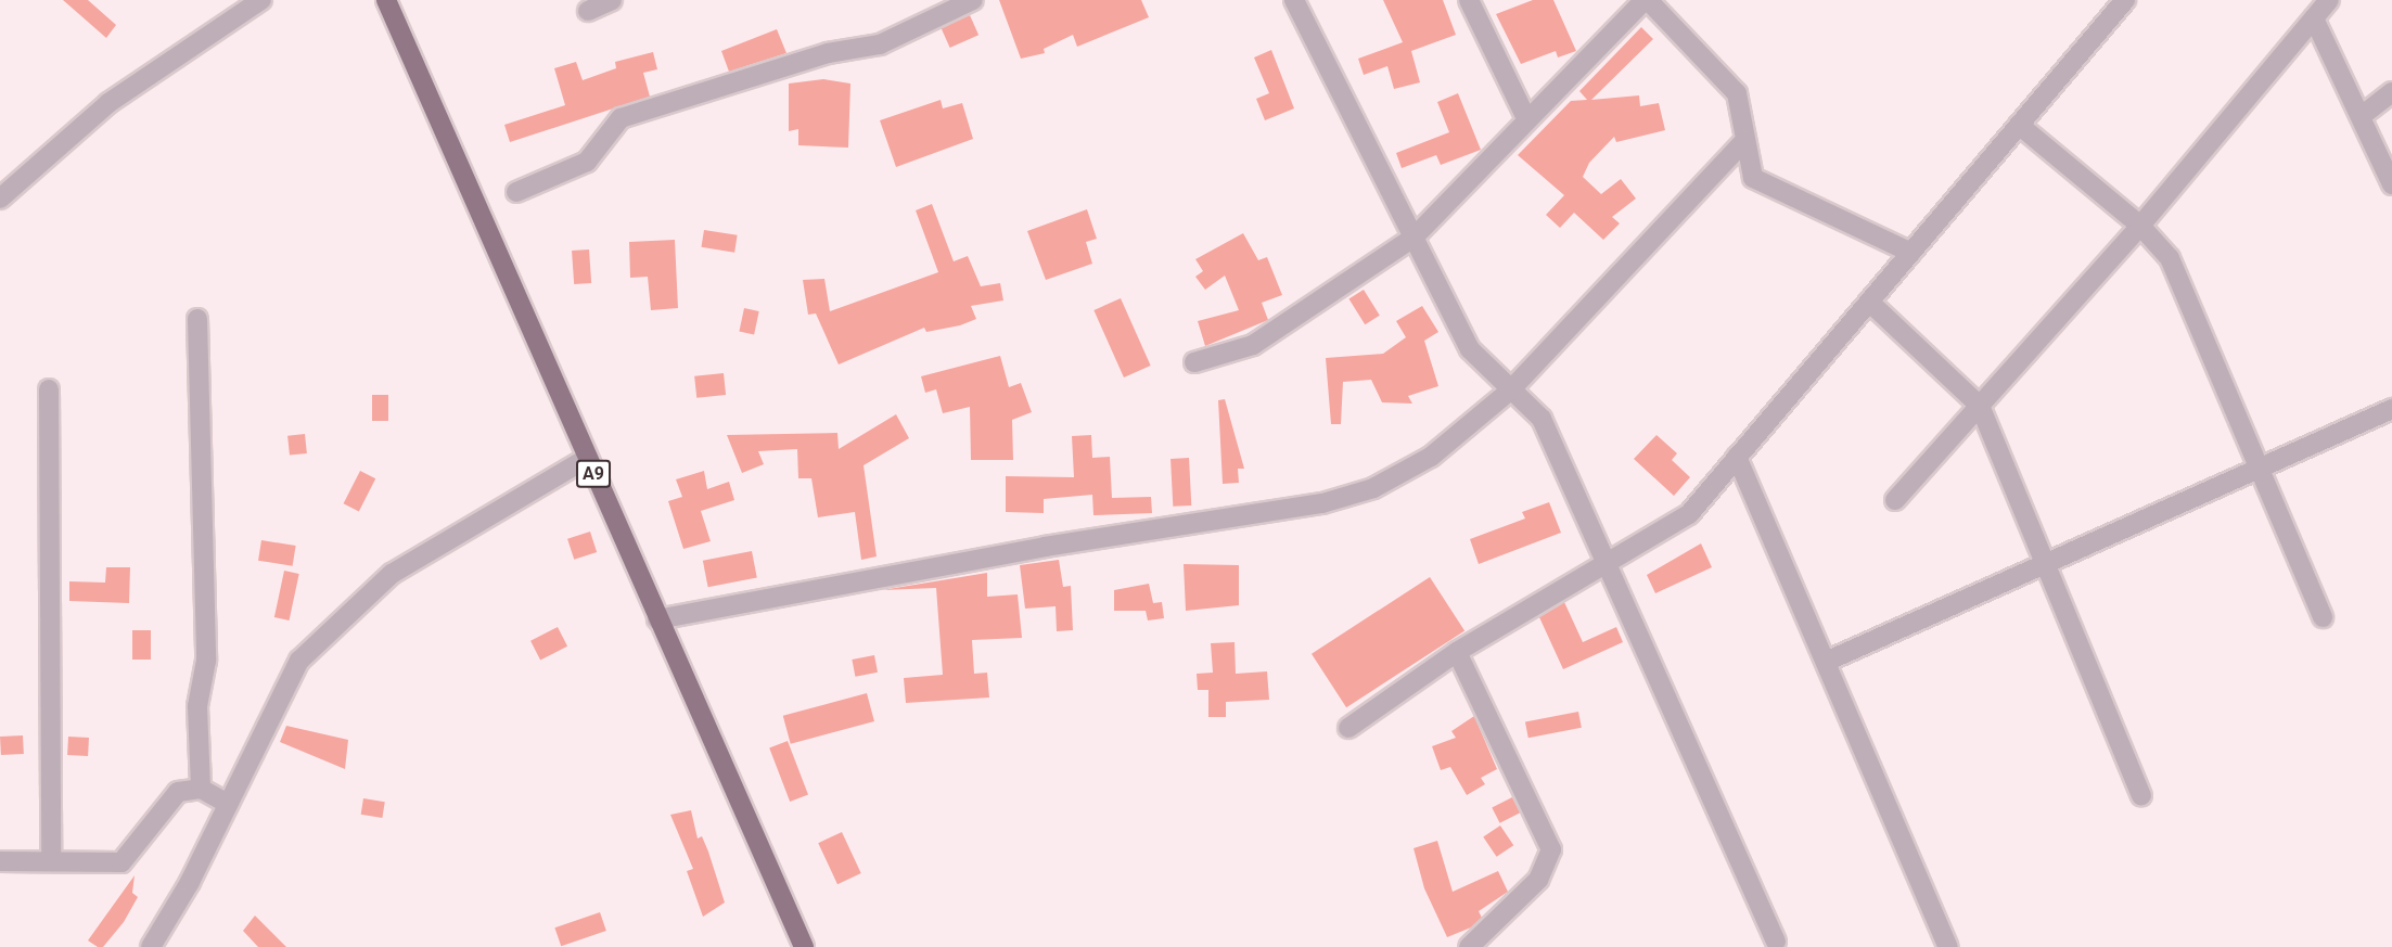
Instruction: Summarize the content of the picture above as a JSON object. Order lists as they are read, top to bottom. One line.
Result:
{"streets":{"main road":["A9"]}}
